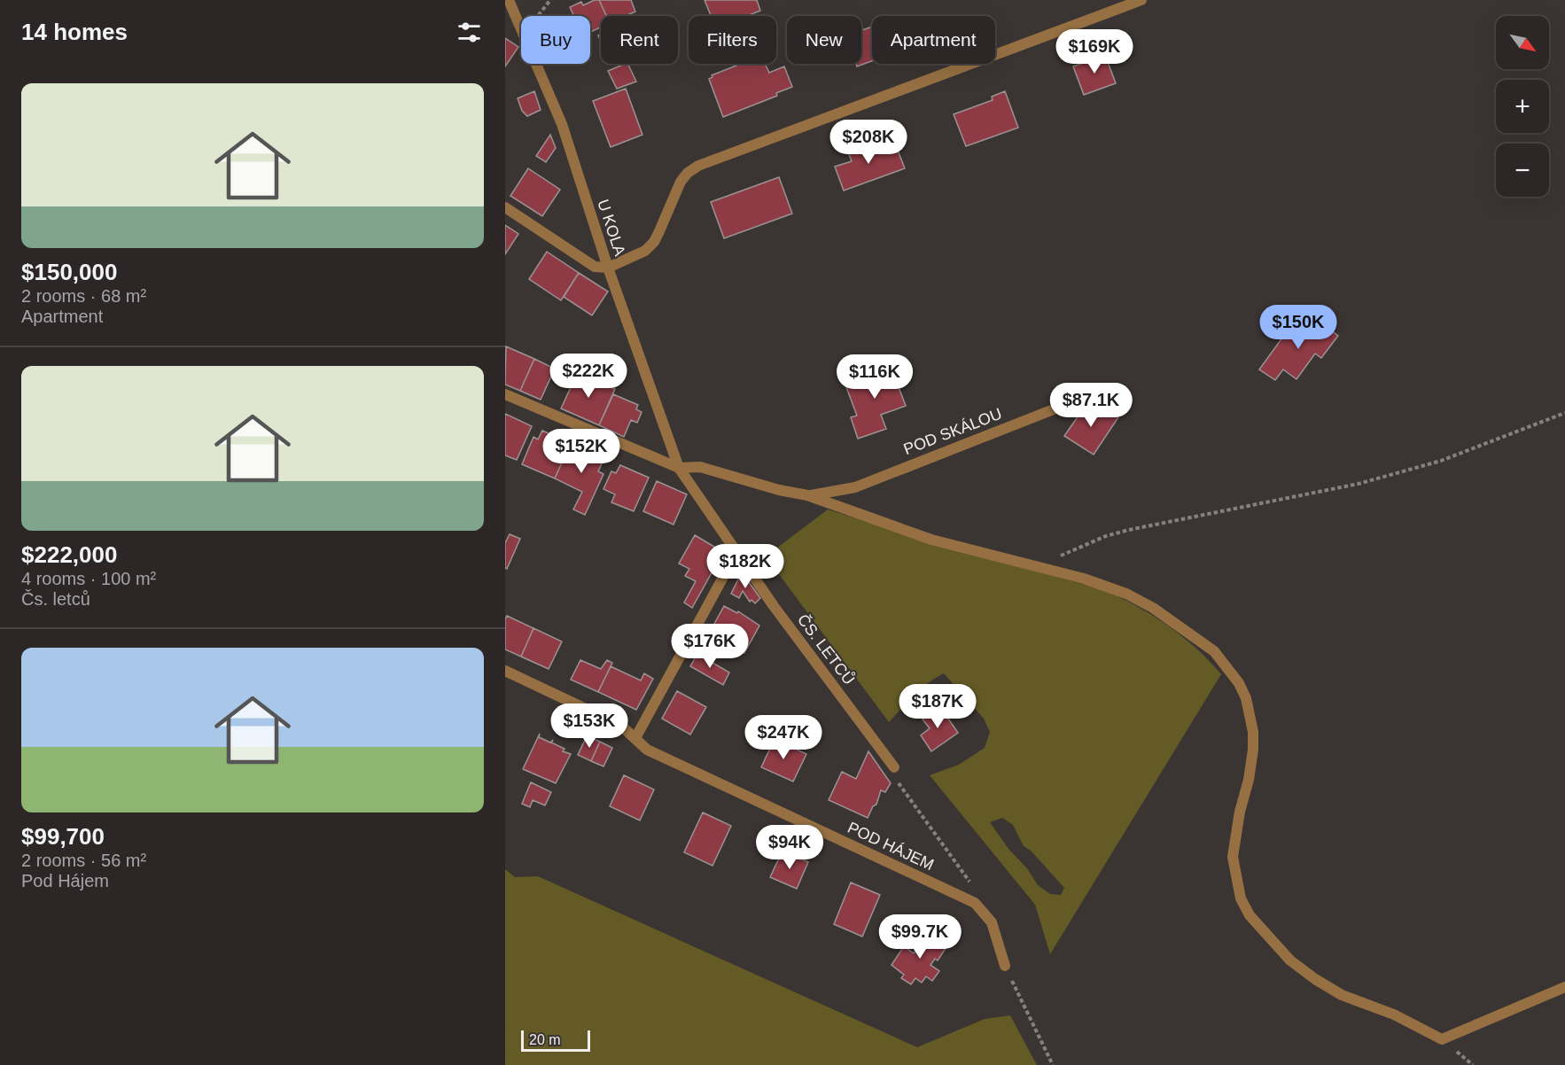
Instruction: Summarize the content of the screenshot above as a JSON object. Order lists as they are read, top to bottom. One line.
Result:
{"streets":{"street":["U KOLA","POD SKÁLOU","ČS. LETCŮ","POD HÁJEM"]},"crossings":[["U KOLA","ČS. LETCŮ"]],"scale_bar":"20 m","north":"bottom right","page":{"heading":"14 homes","map_buttons":["+","−"],"chip":["Buy","Rent","Filters","New","Apartment"],"price":["$169K","$208K","$150K","$222K","$116K","$87.1K","$152K","$182K","$176K","$187K","$153K","$247K","$94K","$99.7K"],"list":[{"name":"$150,000","note":"2 rooms · 68 m² · Apartment"},{"name":"$222,000","note":"4 rooms · 100 m² · Čs. letců"},{"name":"$99,700","note":"2 rooms · 56 m² · Pod Hájem"}],"scale":"20 m"}}
